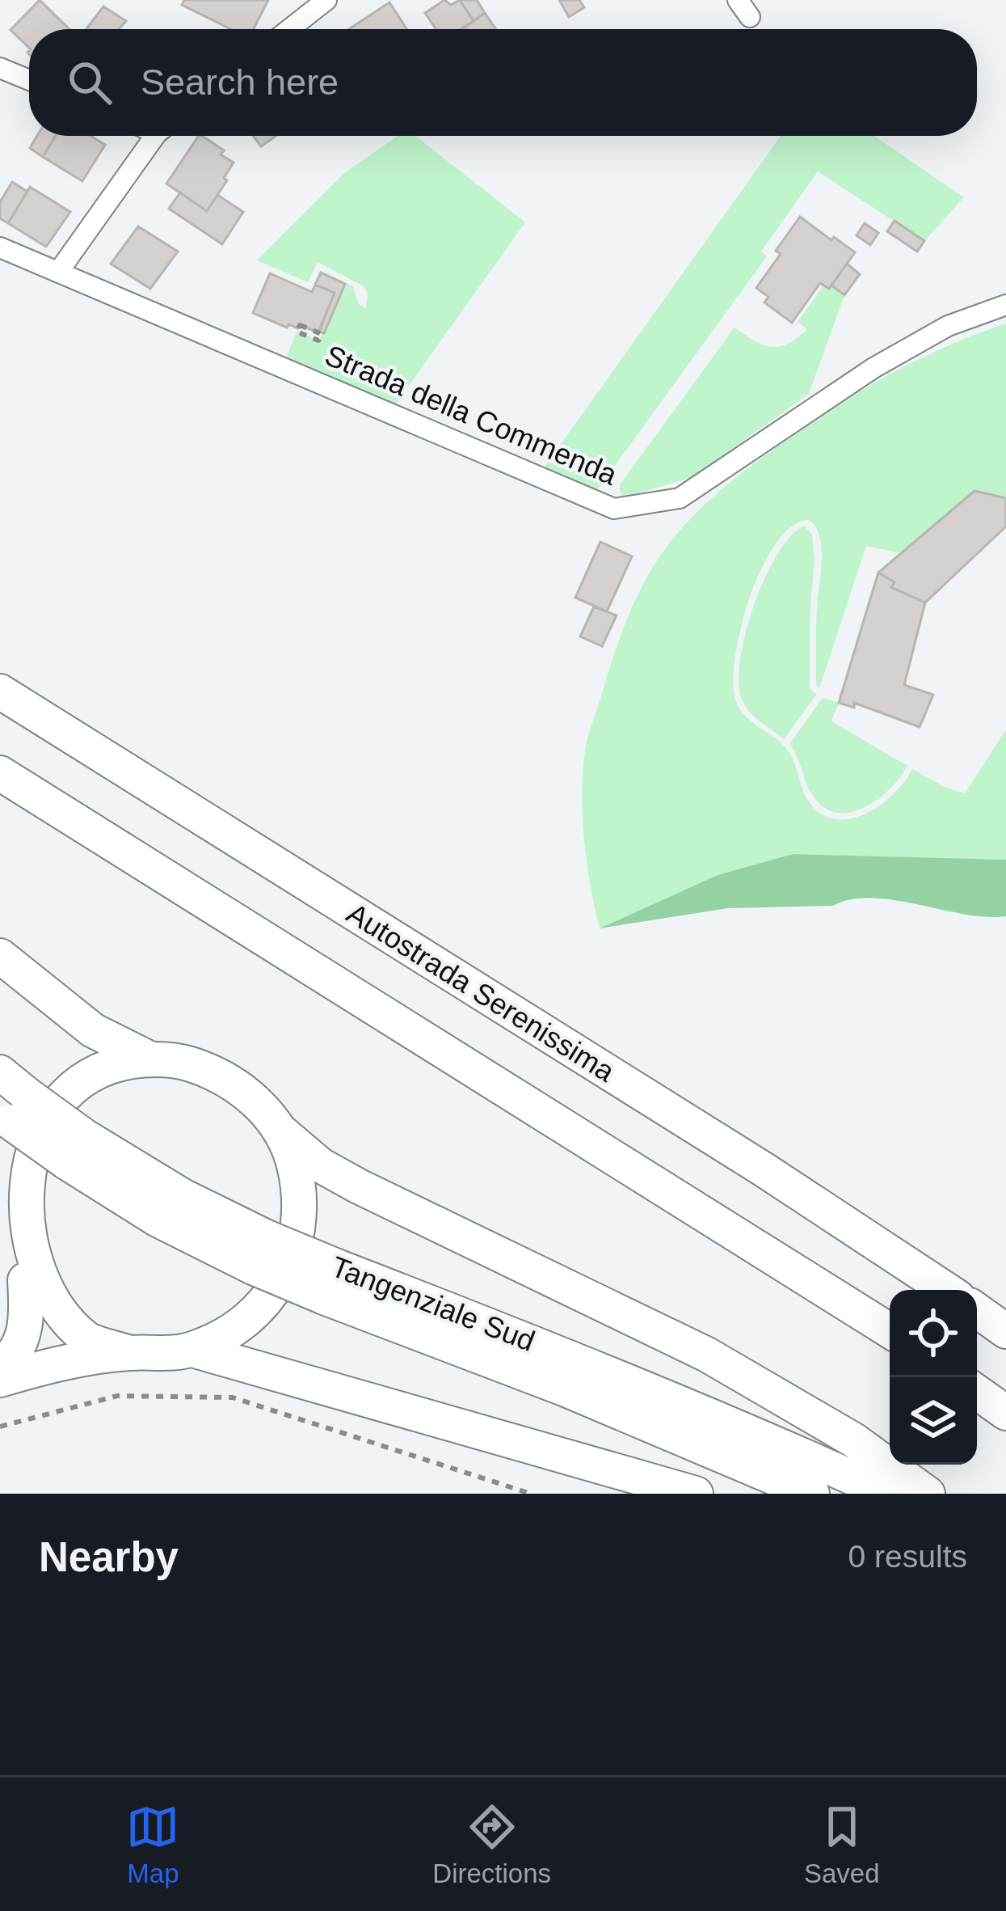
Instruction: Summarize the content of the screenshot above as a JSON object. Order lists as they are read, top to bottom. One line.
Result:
{"streets":{"highway":["Autostrada Serenissima","Tangenziale Sud"],"street":["Strada della Commenda"]},"page":{"search":"Search here","heading":["Nearby","0 results"],"nav":["Map","Directions","Saved"]}}
